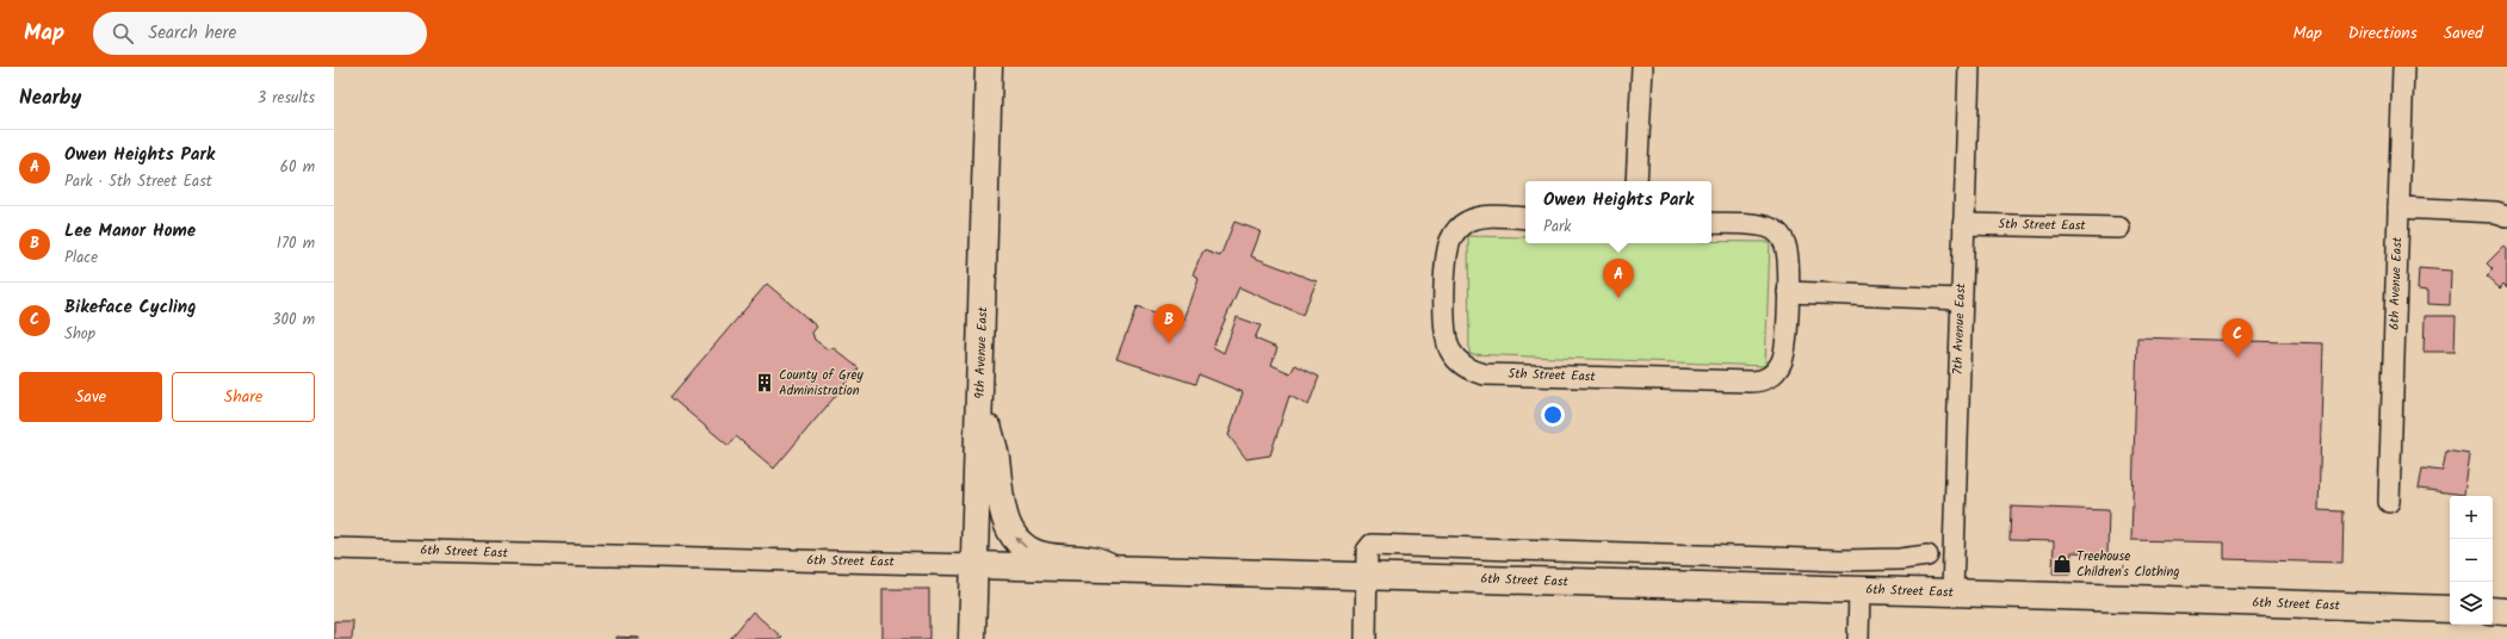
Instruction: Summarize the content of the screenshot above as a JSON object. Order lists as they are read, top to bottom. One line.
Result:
{"streets":{"main road":["9th Avenue East","6th Street East"],"street":["5th Street East","6th Avenue East","7th Avenue East"]},"crossings":[["5th Street East","7th Avenue East"],["7th Avenue East","6th Street East"],["9th Avenue East","6th Street East"]],"places":{"building":["County of Grey Administration"],"shop":["Treehouse Children's Clothing"]},"page":{"header":"Map","search":"Search here","nav":["Map","Directions","Saved"],"heading":["Nearby","3 results"],"list":[{"mark":"A","name":"Owen Heights Park","note":"Park · 5th Street East","value":"60 m"},{"mark":"B","name":"Lee Manor Home","note":"Place","value":"170 m"},{"mark":"C","name":"Bikeface Cycling","note":"Shop","value":"300 m"}],"popup":["Owen Heights Park","Park"],"pins":["A","B","C"],"buttons":["Save","Share"],"map_buttons":["+","−"]}}
